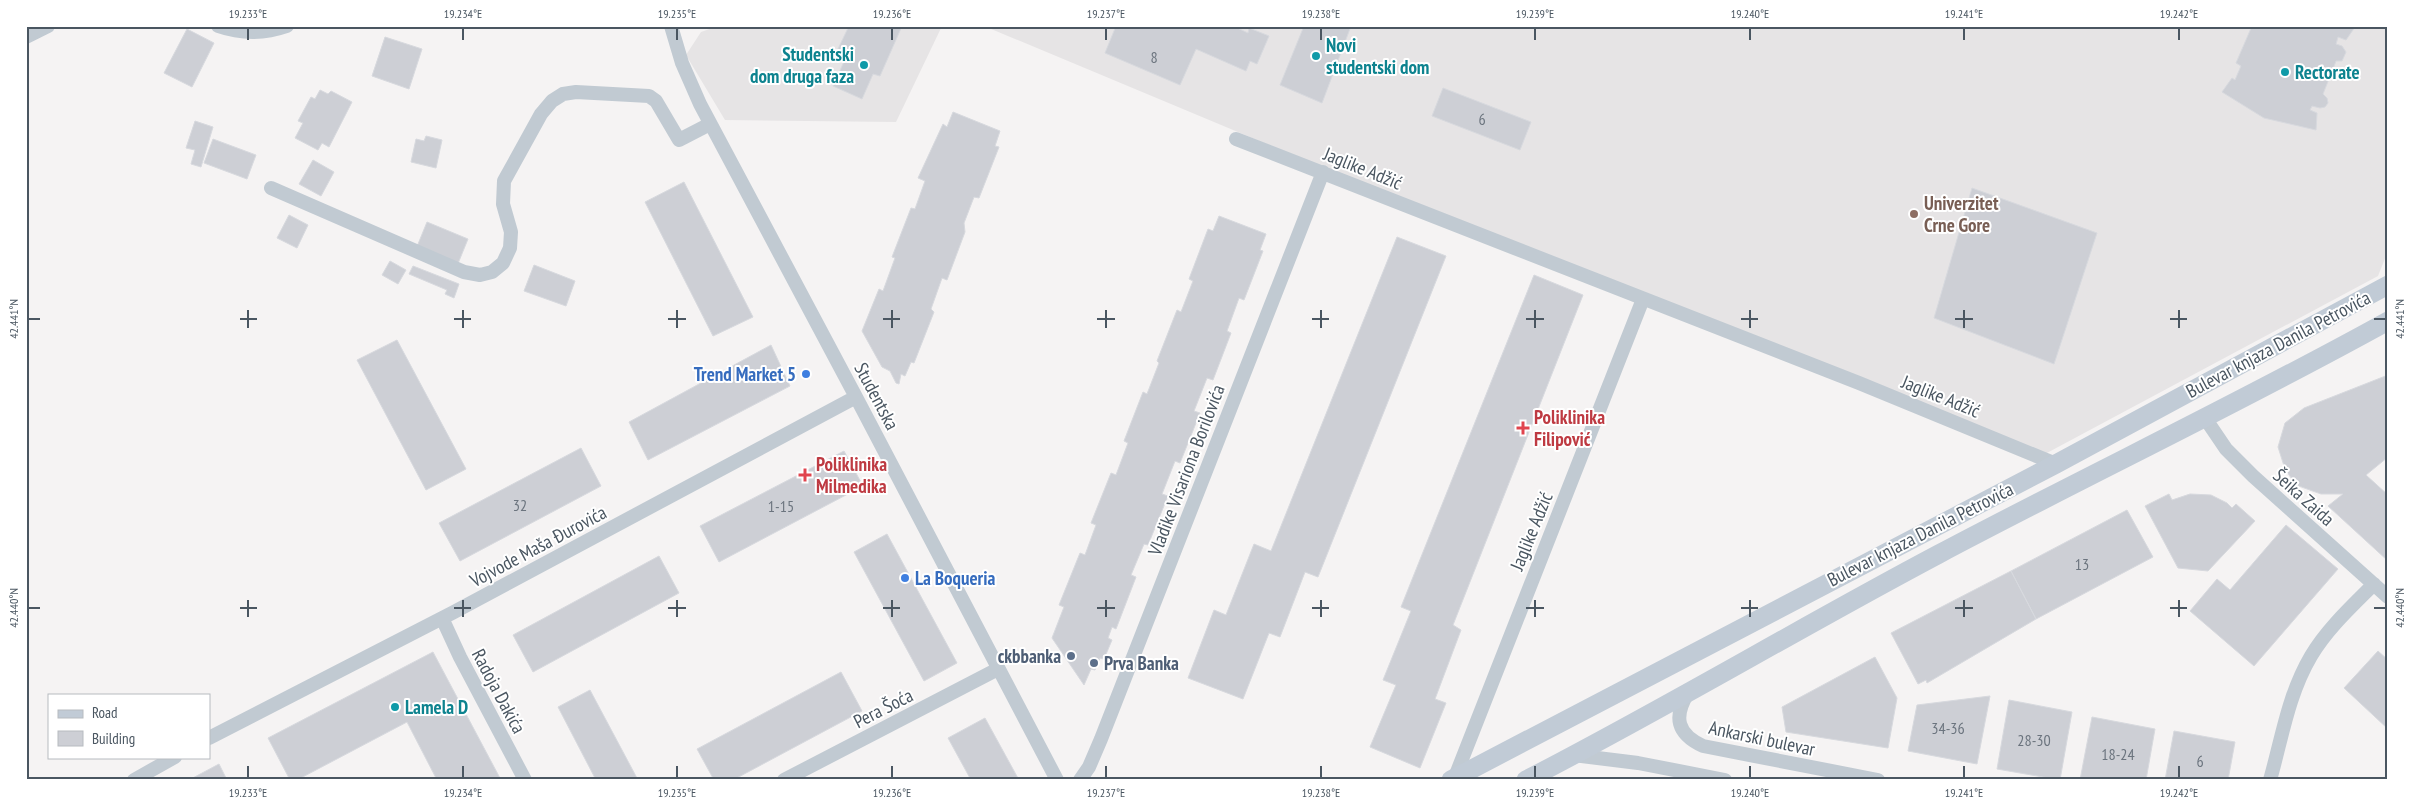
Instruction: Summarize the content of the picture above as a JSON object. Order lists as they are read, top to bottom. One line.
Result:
{"streets":{"main road":["Bulevar knjaza Danila Petrovića"],"street":["Jaglike Adžić","Studentska","Vladike Visariona Borilovića","Šeika Zaida","Vojvode Maša Đurovića","Radoja Dakića","Pera Šoća","Ankarski bulevar"]},"crossings":[["Jaglike Adžić","Bulevar knjaza Danila Petrovića"],["Jaglike Adžić","Vladike Visariona Borilovića"],["Bulevar knjaza Danila Petrovića","Šeika Zaida"],["Bulevar knjaza Danila Petrovića","Ankarski bulevar"],["Studentska","Vojvode Maša Đurovića"],["Studentska","Pera Šoća"],["Vojvode Maša Đurovića","Radoja Dakića"]],"places":{"other":["Novi studentski dom","Studentski dom druga faza","Rectorate","Univerzitet Crne Gore","Trend Market 5","La Boqueria","ckbbanka","Prva Banka","Lamela D"],"health":["Poliklinika Filipović","Poliklinika Milmedika"]},"house_numbers":["8","6","32","1-15","13","34-36","28-30","18-24","6"],"legend":["Road","Building"],"coordinates":["19.233°E","19.234°E","19.235°E","19.236°E","19.237°E","19.238°E","19.239°E","19.240°E","19.241°E","19.242°E","42.441°N","42.440°N"]}
